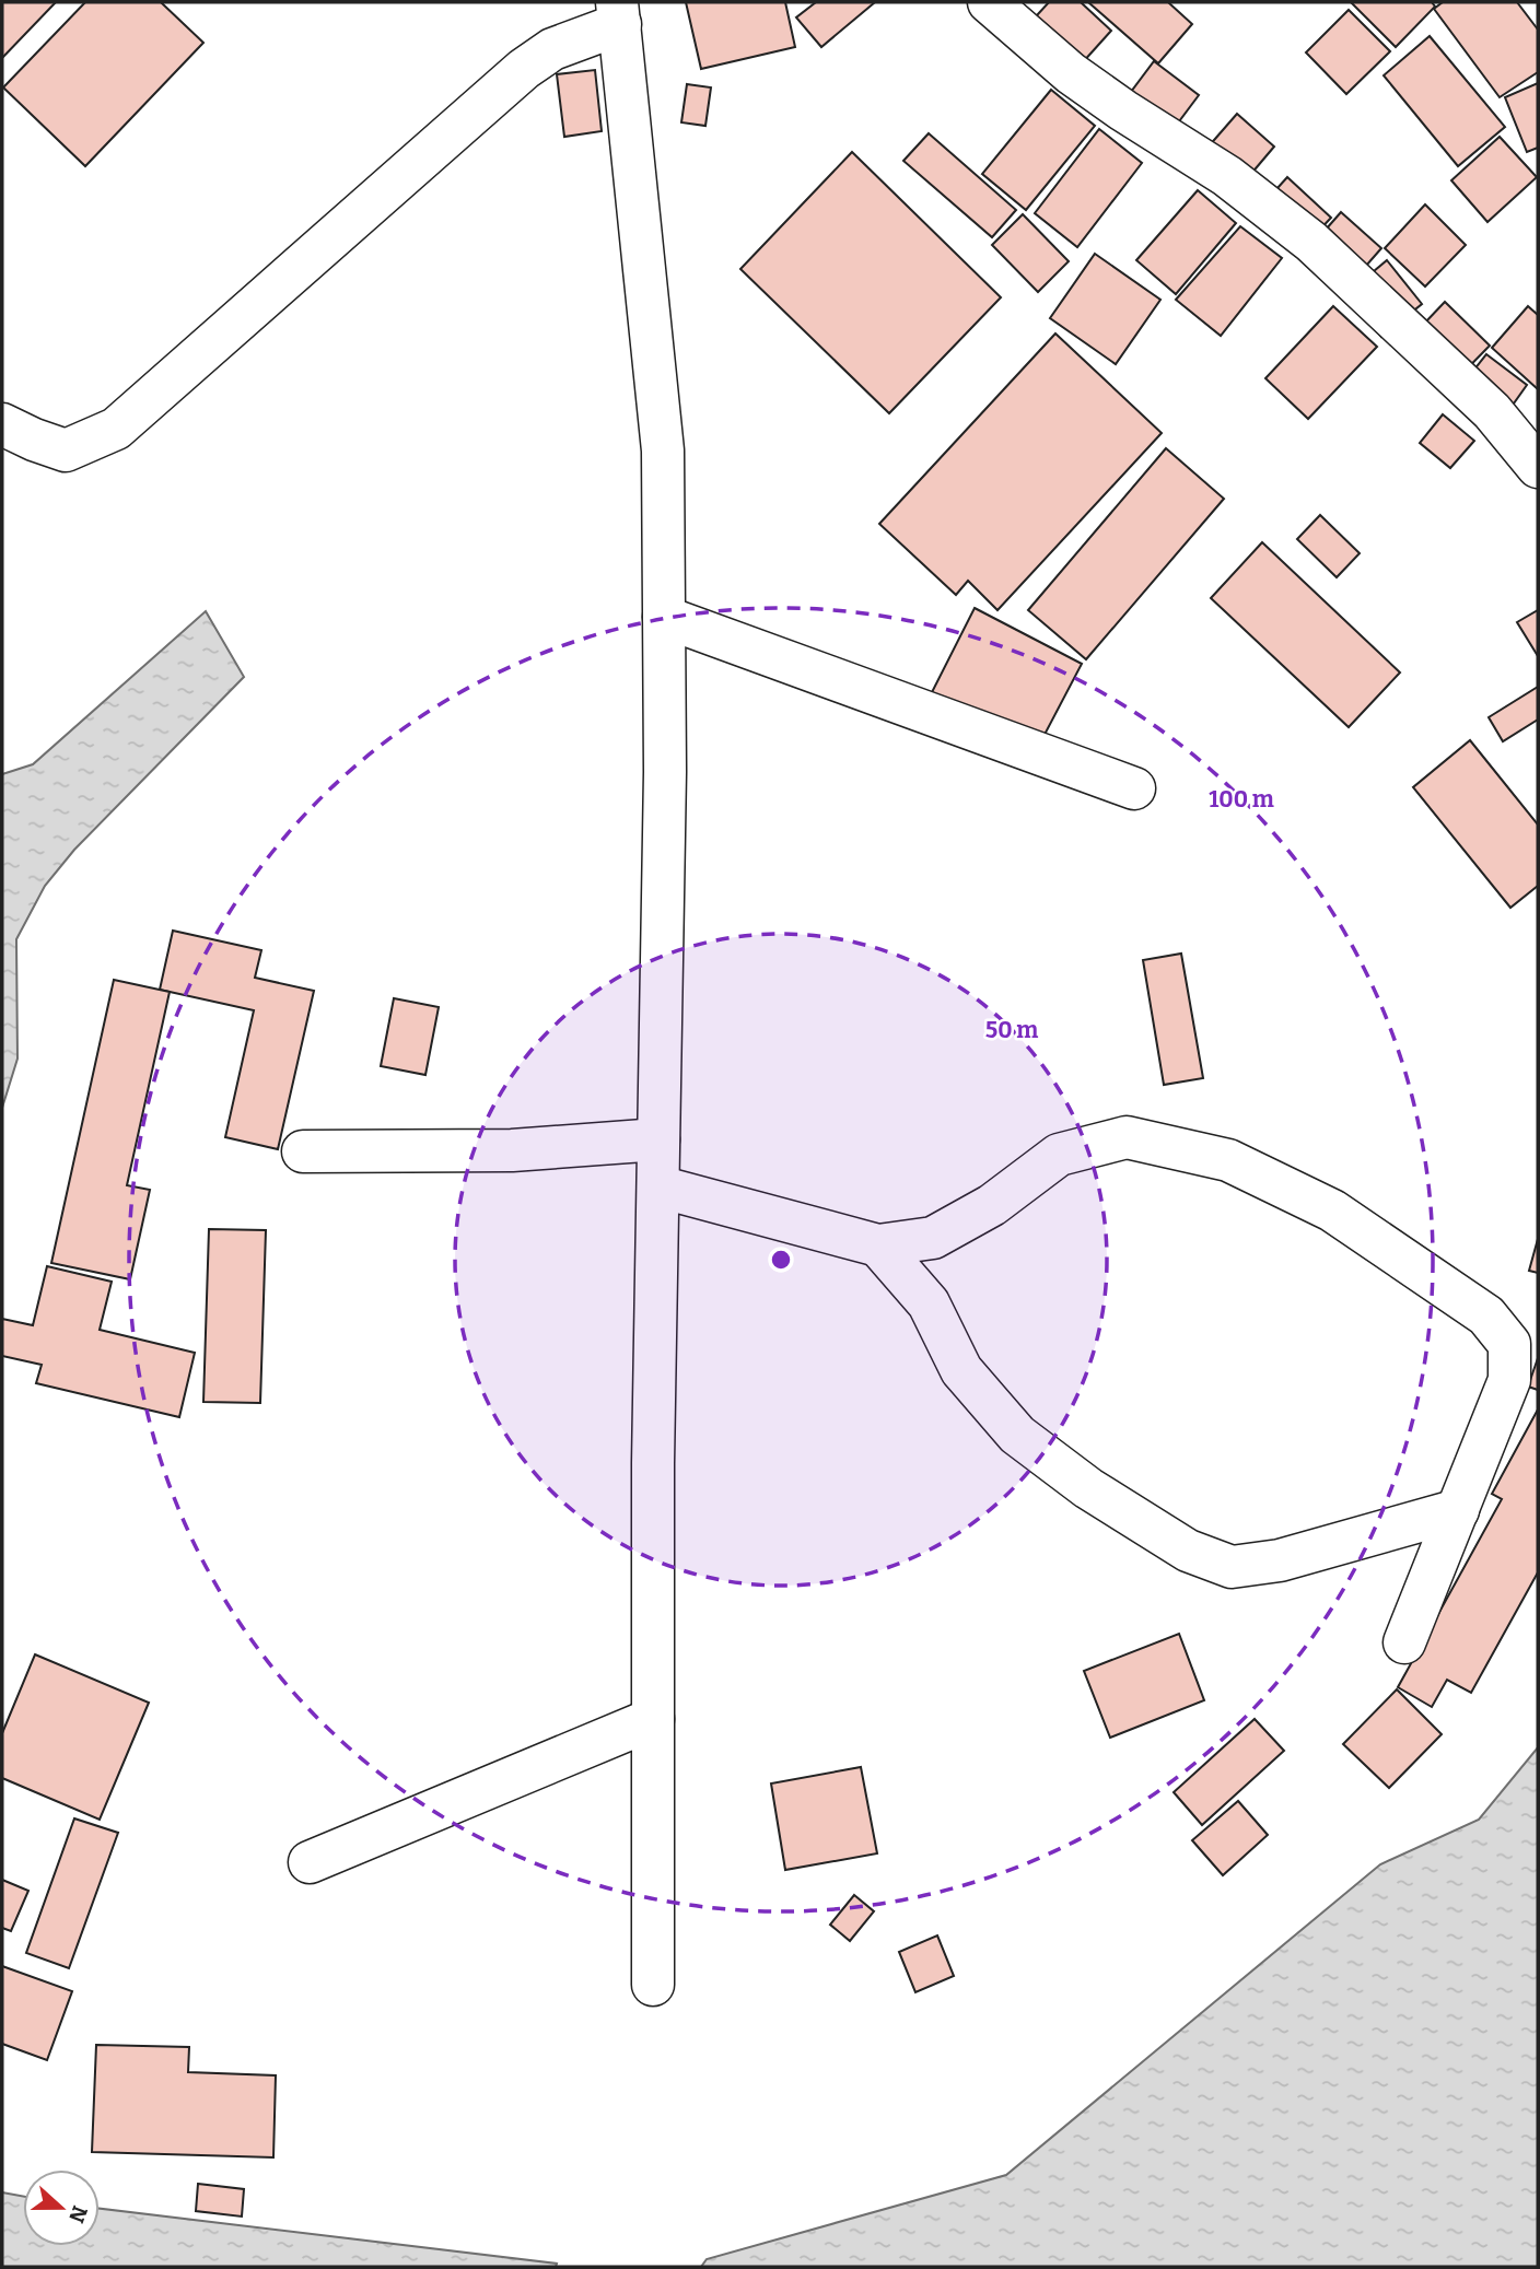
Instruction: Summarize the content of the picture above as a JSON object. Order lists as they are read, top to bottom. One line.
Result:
{"north":"right","rings":["100 m","50 m"]}
